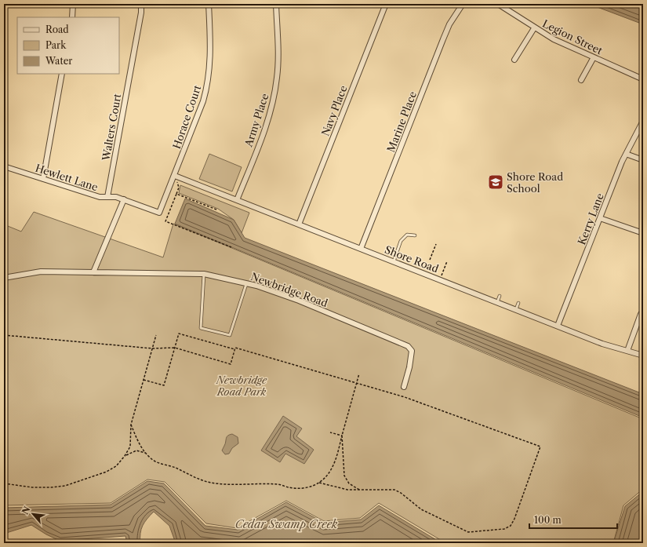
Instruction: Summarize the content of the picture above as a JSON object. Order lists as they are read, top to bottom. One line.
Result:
{"streets":{"street":["Legion Street","Navy Place","Horace Court","Army Place","Marine Place","Walters Court","Hewlett Lane","Kerry Lane","Shore Road","Newbridge Road"]},"crossings":[["Navy Place","Shore Road"],["Horace Court","Hewlett Lane"],["Horace Court","Shore Road"],["Army Place","Shore Road"],["Marine Place","Shore Road"],["Walters Court","Hewlett Lane"],["Kerry Lane","Shore Road"]],"water":["Cedar Swamp Creek"],"parks":["Newbridge Road Park"],"places":{"school or university":["Shore Road School"]},"legend":["Road","Park","Water"],"scale_bar":"100 m","north":"top left"}
